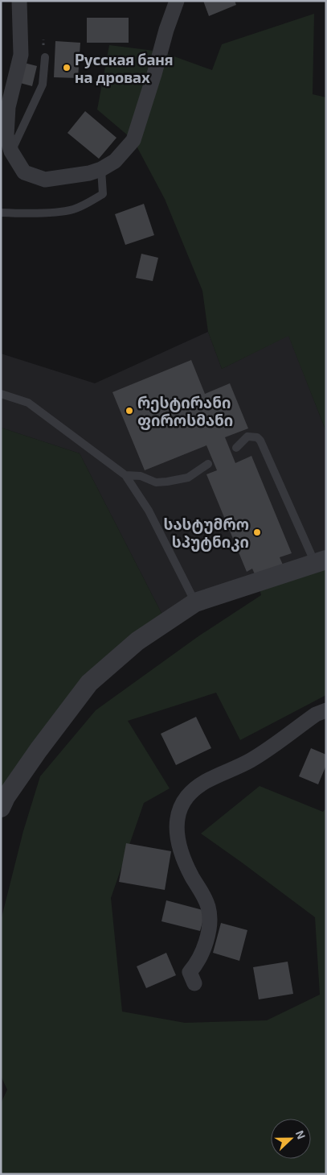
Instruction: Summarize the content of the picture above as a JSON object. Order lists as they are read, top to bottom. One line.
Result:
{"places":["Русская баня на дровах","რესტირანი ფიროსმანი","სასტუმრო სპუტნიკი"],"north":"right"}
